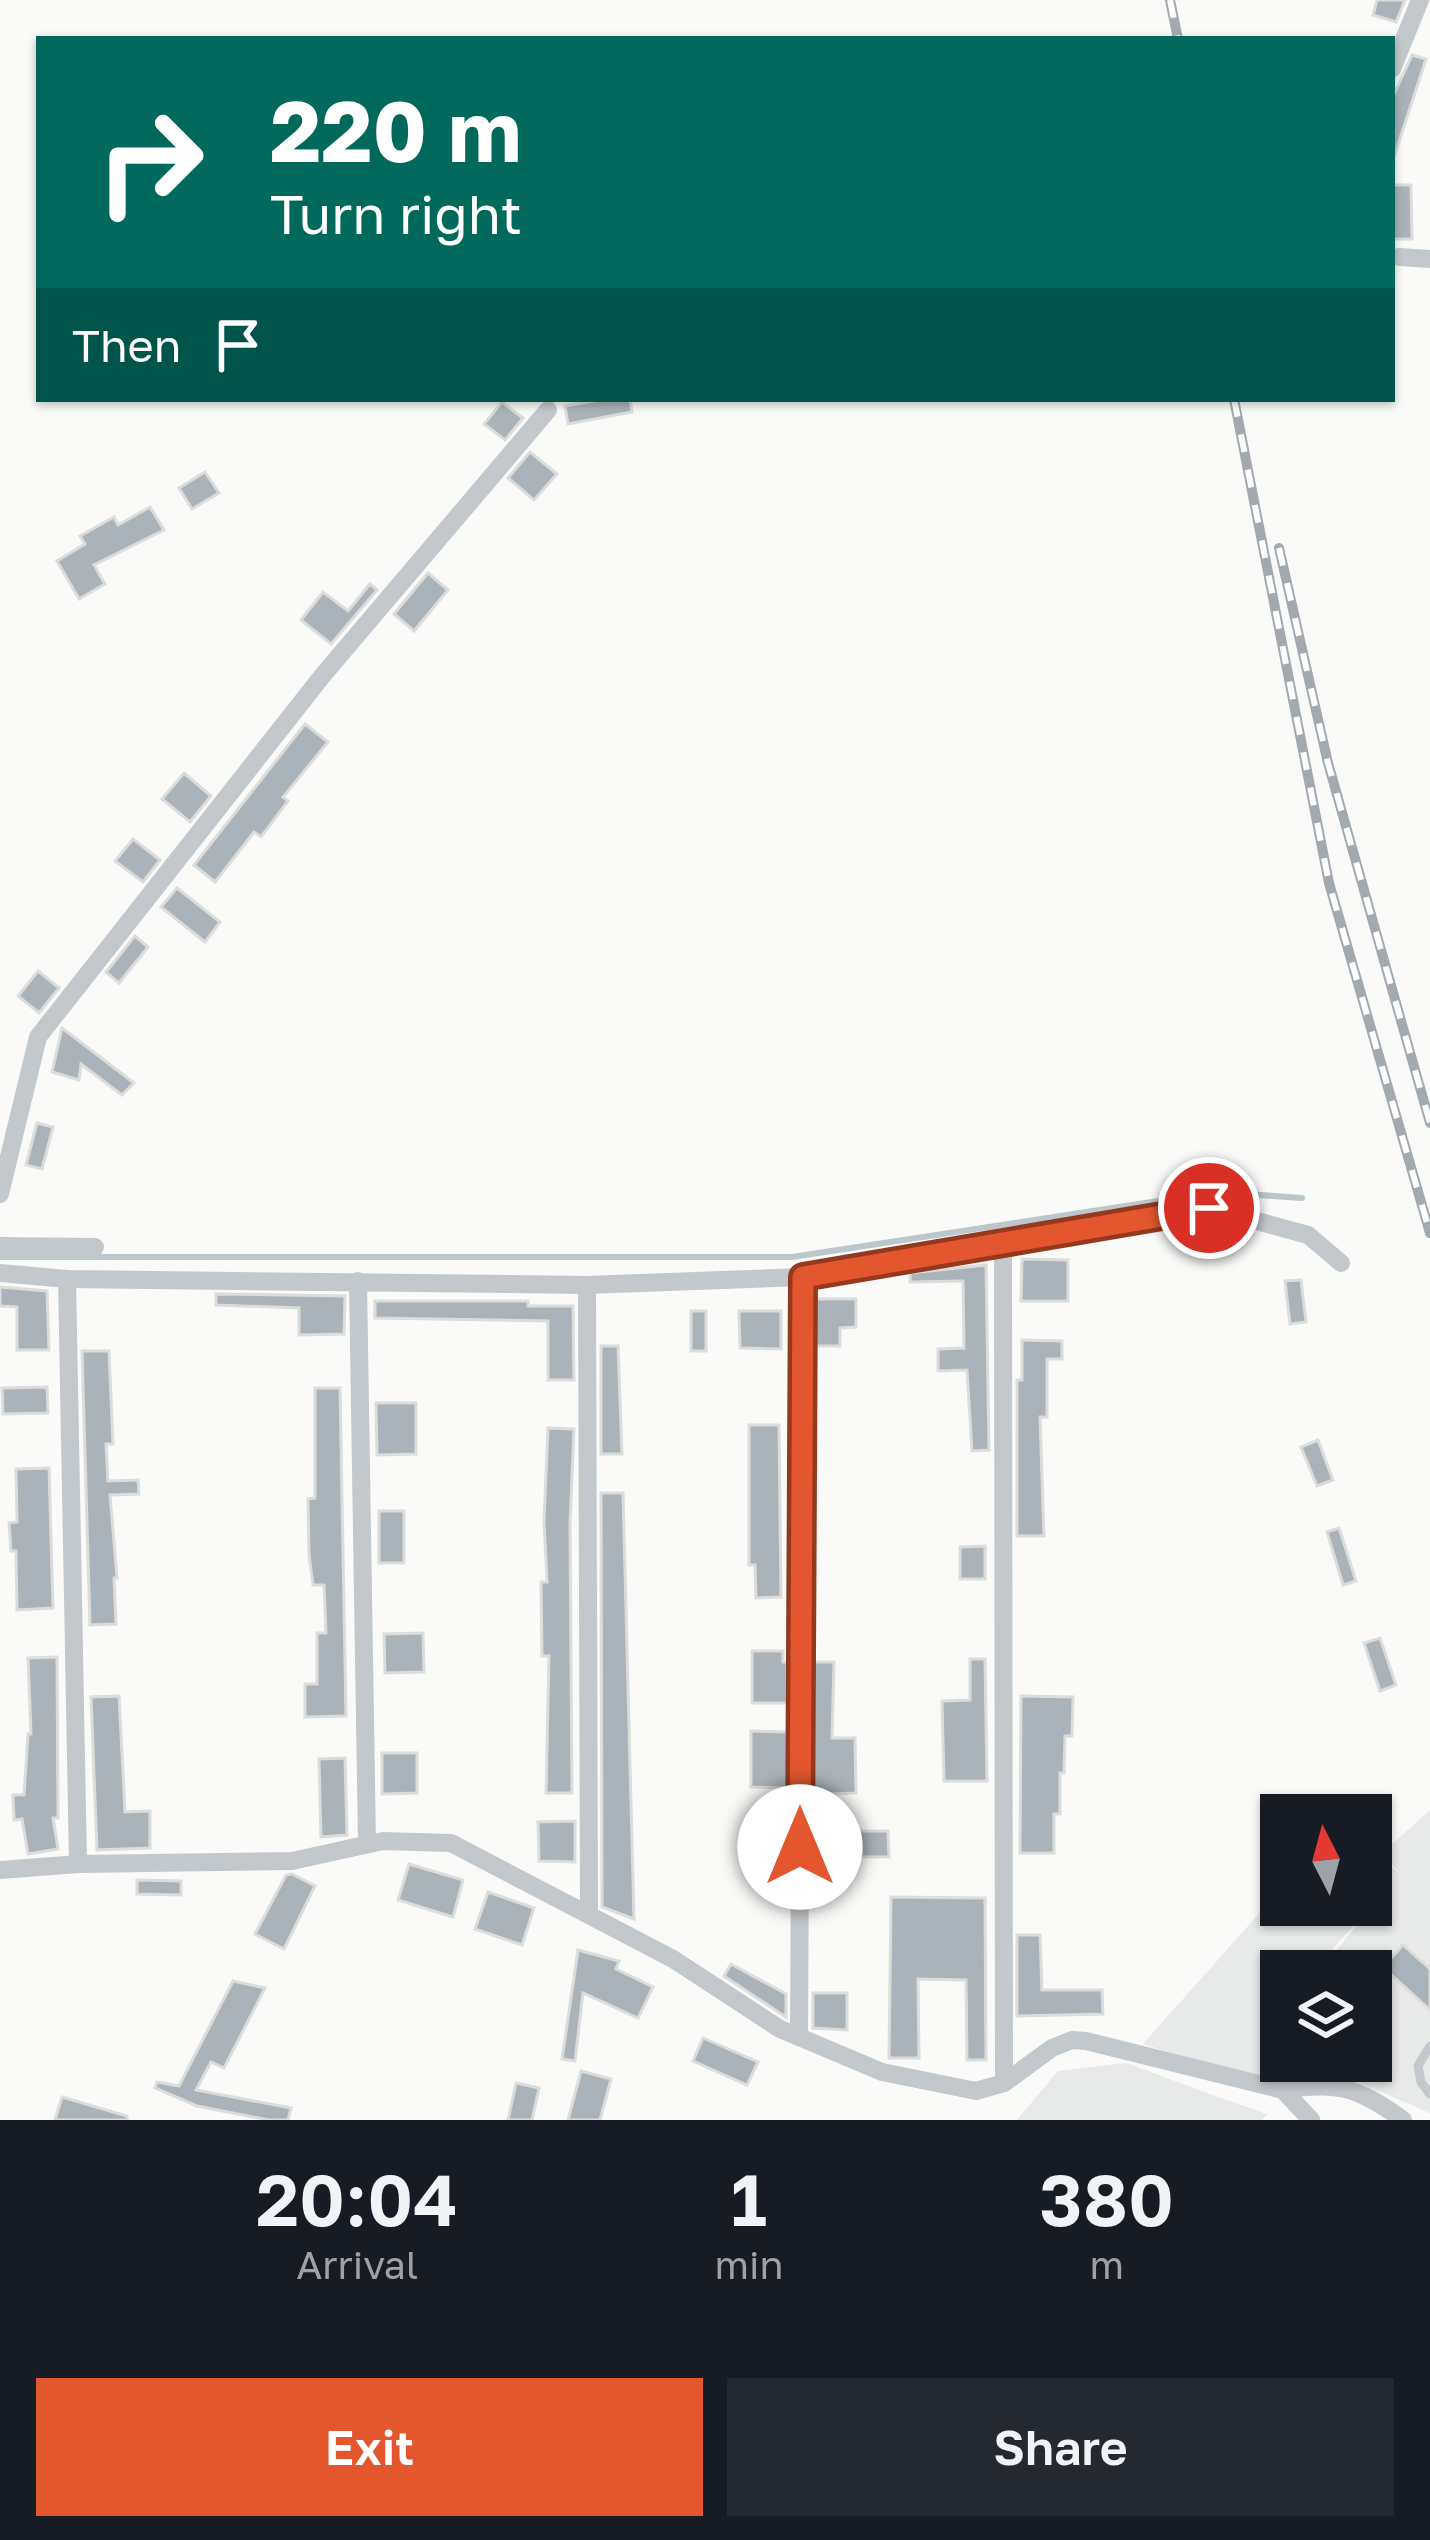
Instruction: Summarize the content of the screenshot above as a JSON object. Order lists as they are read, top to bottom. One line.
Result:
{"north":"top","page":{"turn":["220 m","Turn right"],"then":"Then","eta":["20:04","Arrival","1","min","380","m"],"buttons":["Exit","Share"]}}
